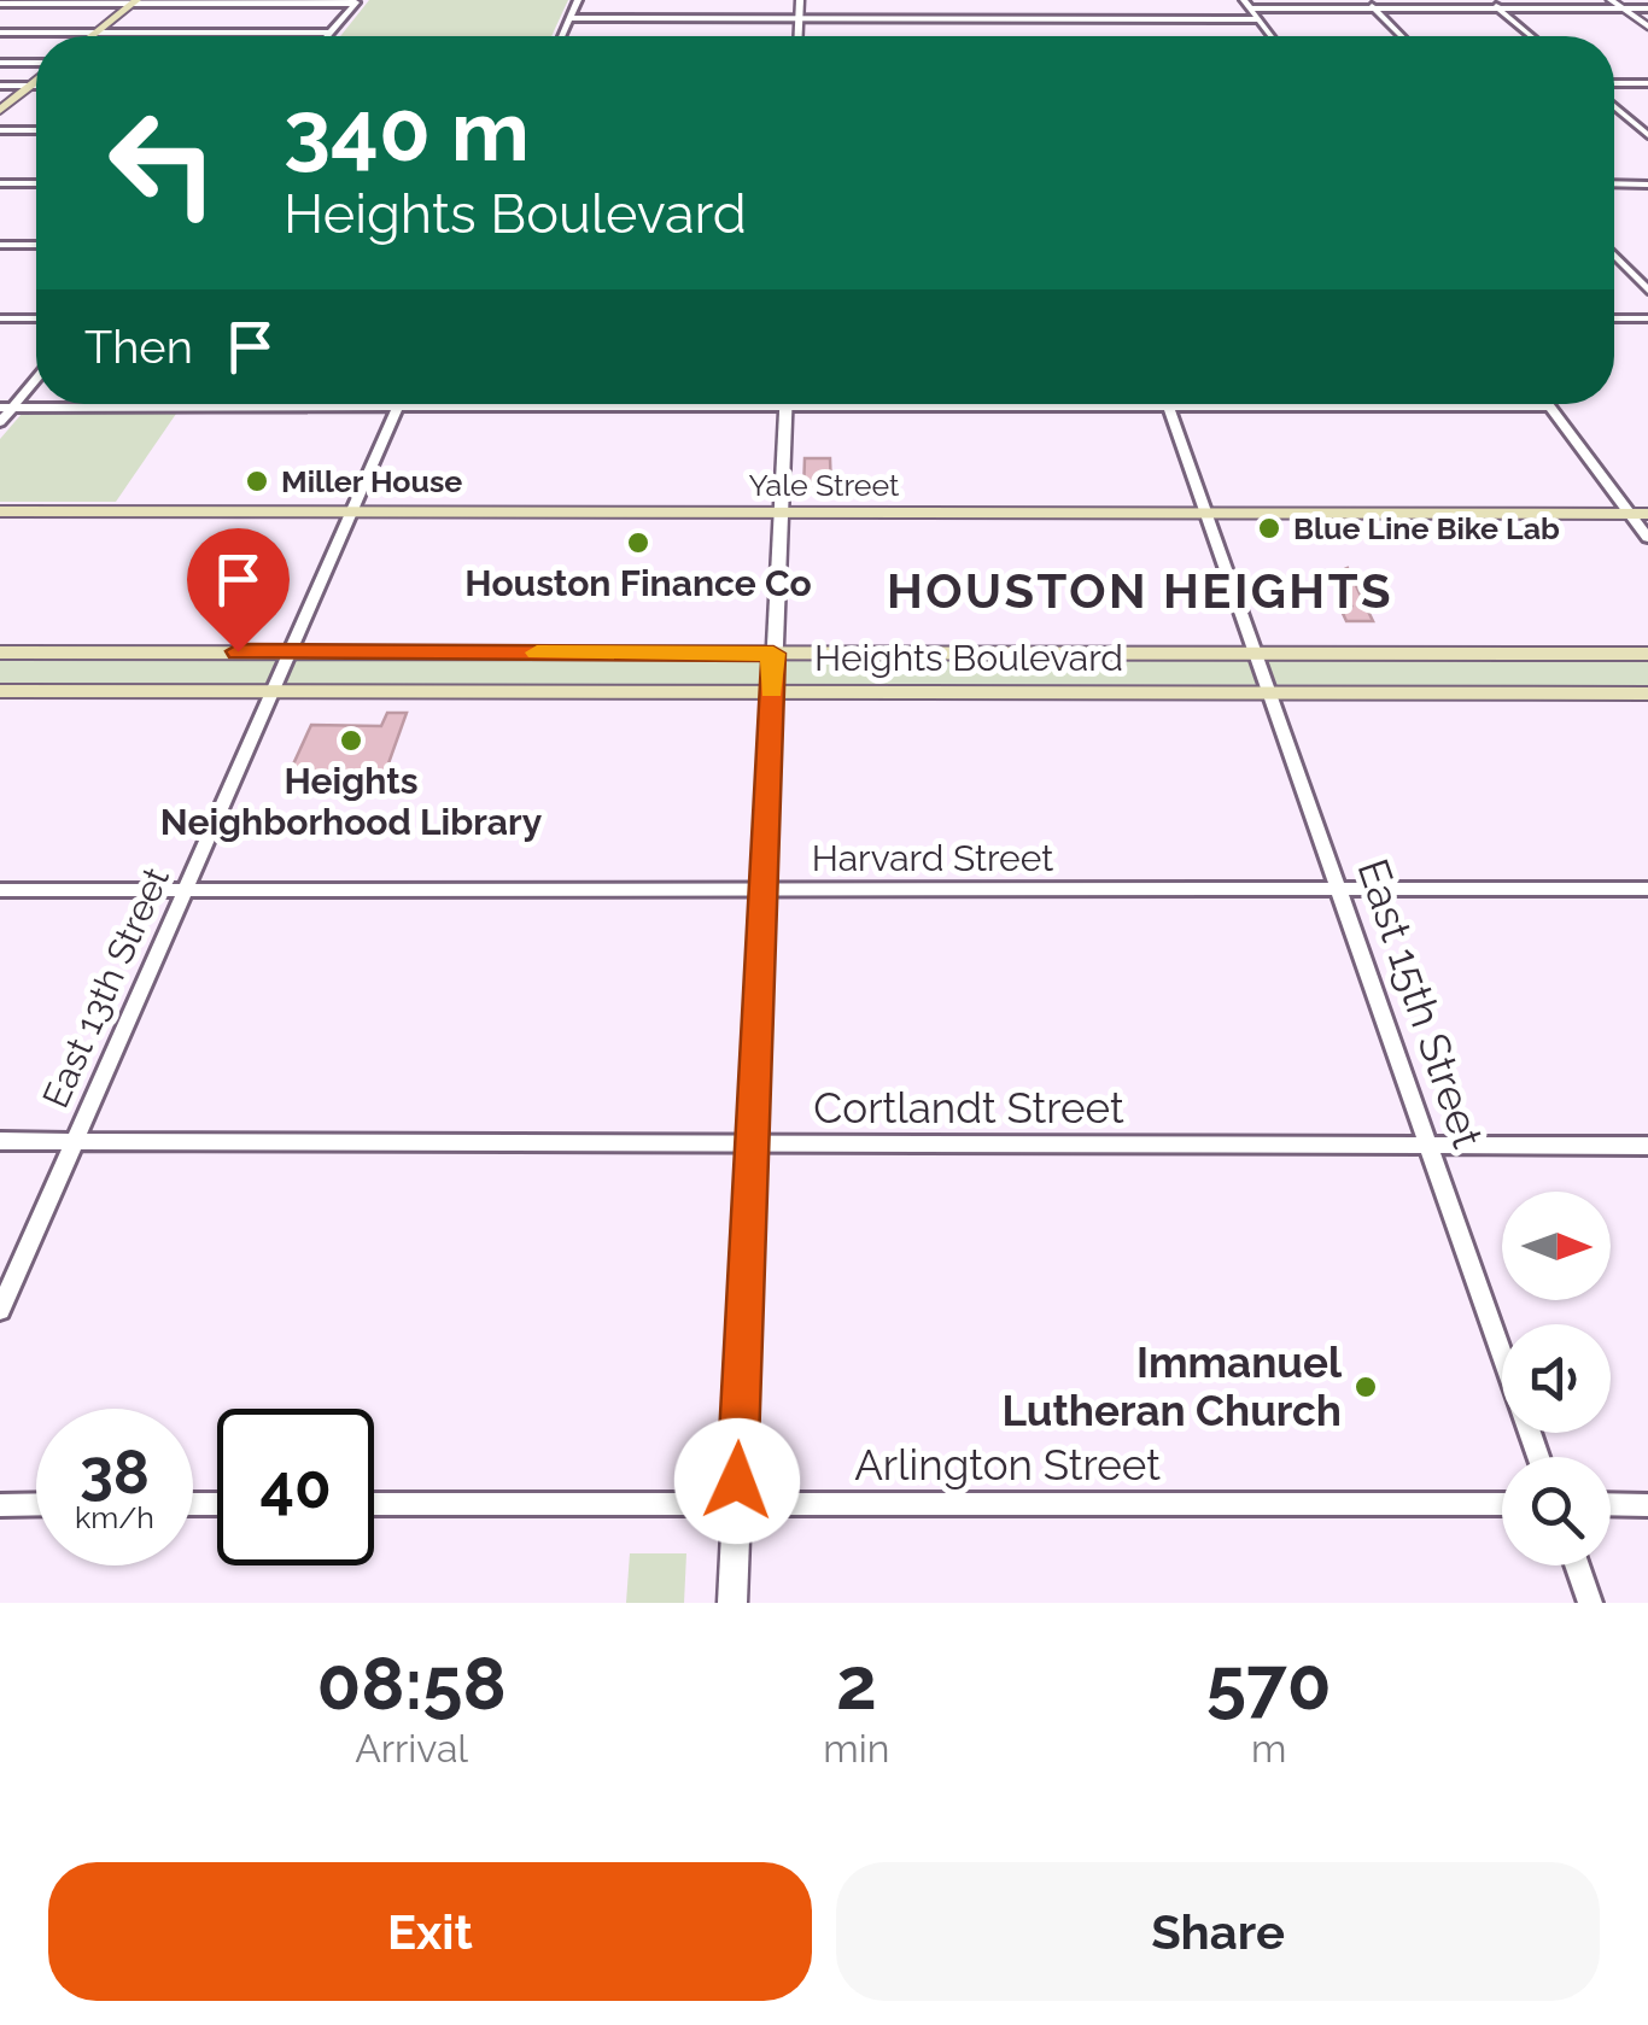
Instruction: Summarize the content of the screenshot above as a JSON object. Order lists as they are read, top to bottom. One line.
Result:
{"streets":{"main road":["Yale Street","Heights Boulevard"],"street":["Harvard Street","East 13th Street","East 15th Street","Cortlandt Street","Arlington Street"]},"crossings":[["Yale Street","East 13th Street"],["Yale Street","East 15th Street"],["Heights Boulevard","East 13th Street"],["Heights Boulevard","East 15th Street"],["Harvard Street","East 13th Street"],["Harvard Street","East 15th Street"],["East 13th Street","Cortlandt Street"],["East 15th Street","Cortlandt Street"]],"districts":["HOUSTON HEIGHTS"],"places":["Miller House","Blue Line Bike Lab","Houston Finance Co","Heights Neighborhood Library","Immanuel Lutheran Church"],"north":"right","page":{"turn":["340 m","Heights Boulevard"],"then":"Then","speed":"38 km/h","limit":"40","eta":["08:58","Arrival","2","min","570","m"],"buttons":["Exit","Share"]}}
